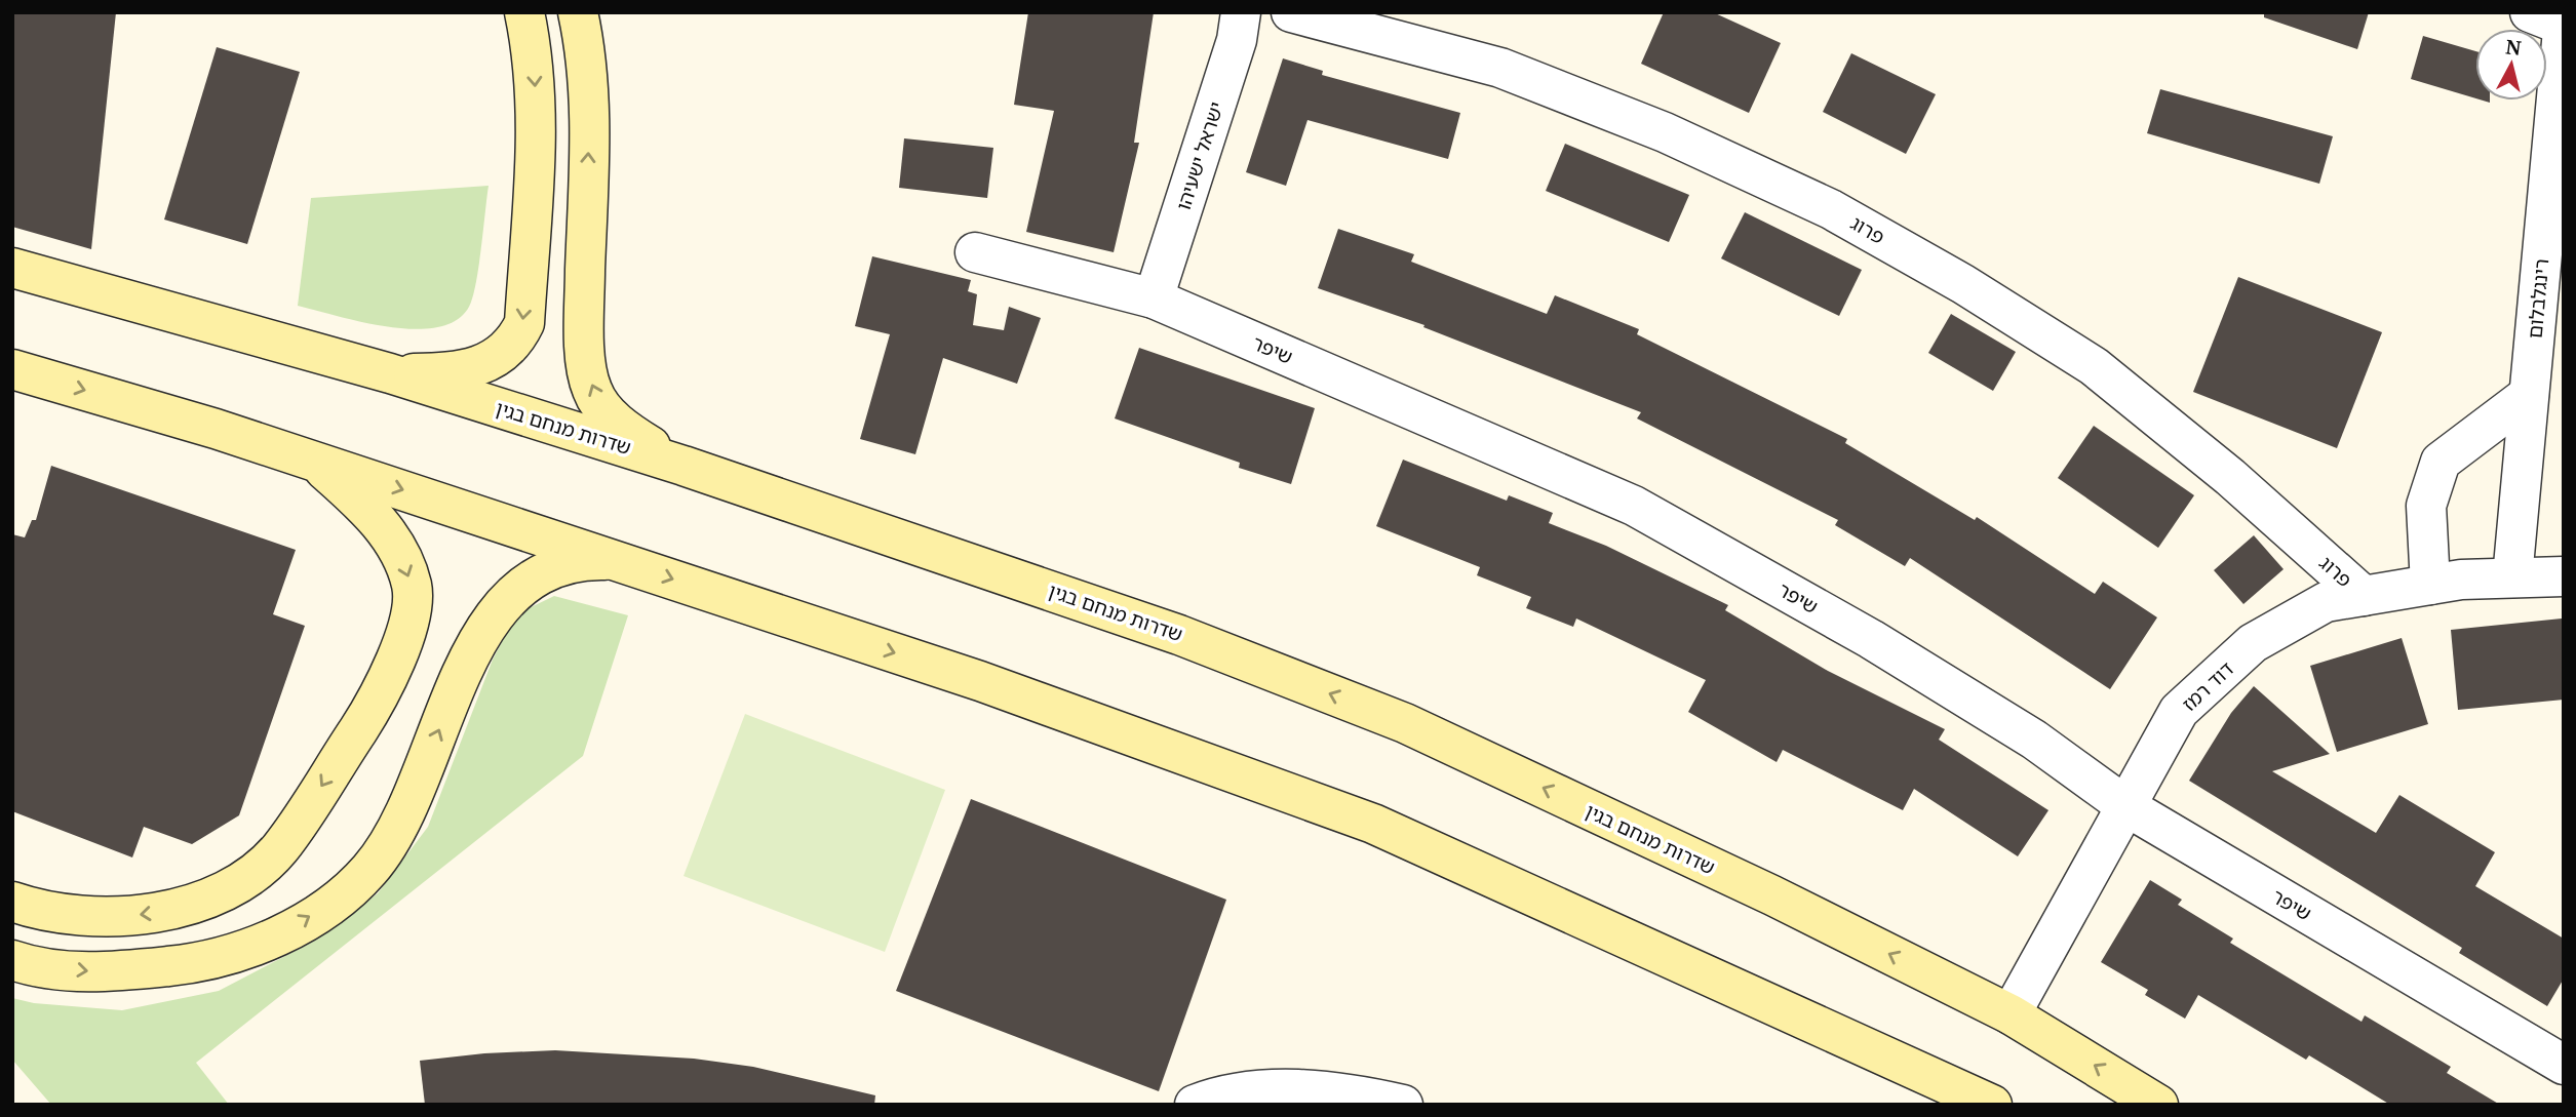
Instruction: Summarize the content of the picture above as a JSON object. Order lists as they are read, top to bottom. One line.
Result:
{"streets":{"main road":["שדרות מנחם בגין"],"street":["ישראל ישעיהו","פרוג","רינגלבלום","שיפר","דוד רמז"]},"crossings":[["ישראל ישעיהו","שיפר"],["פרוג","דוד רמז"],["רינגלבלום","דוד רמז"],["שיפר","דוד רמז"],["שדרות מנחם בגין","דוד רמז"]],"north":"top"}
